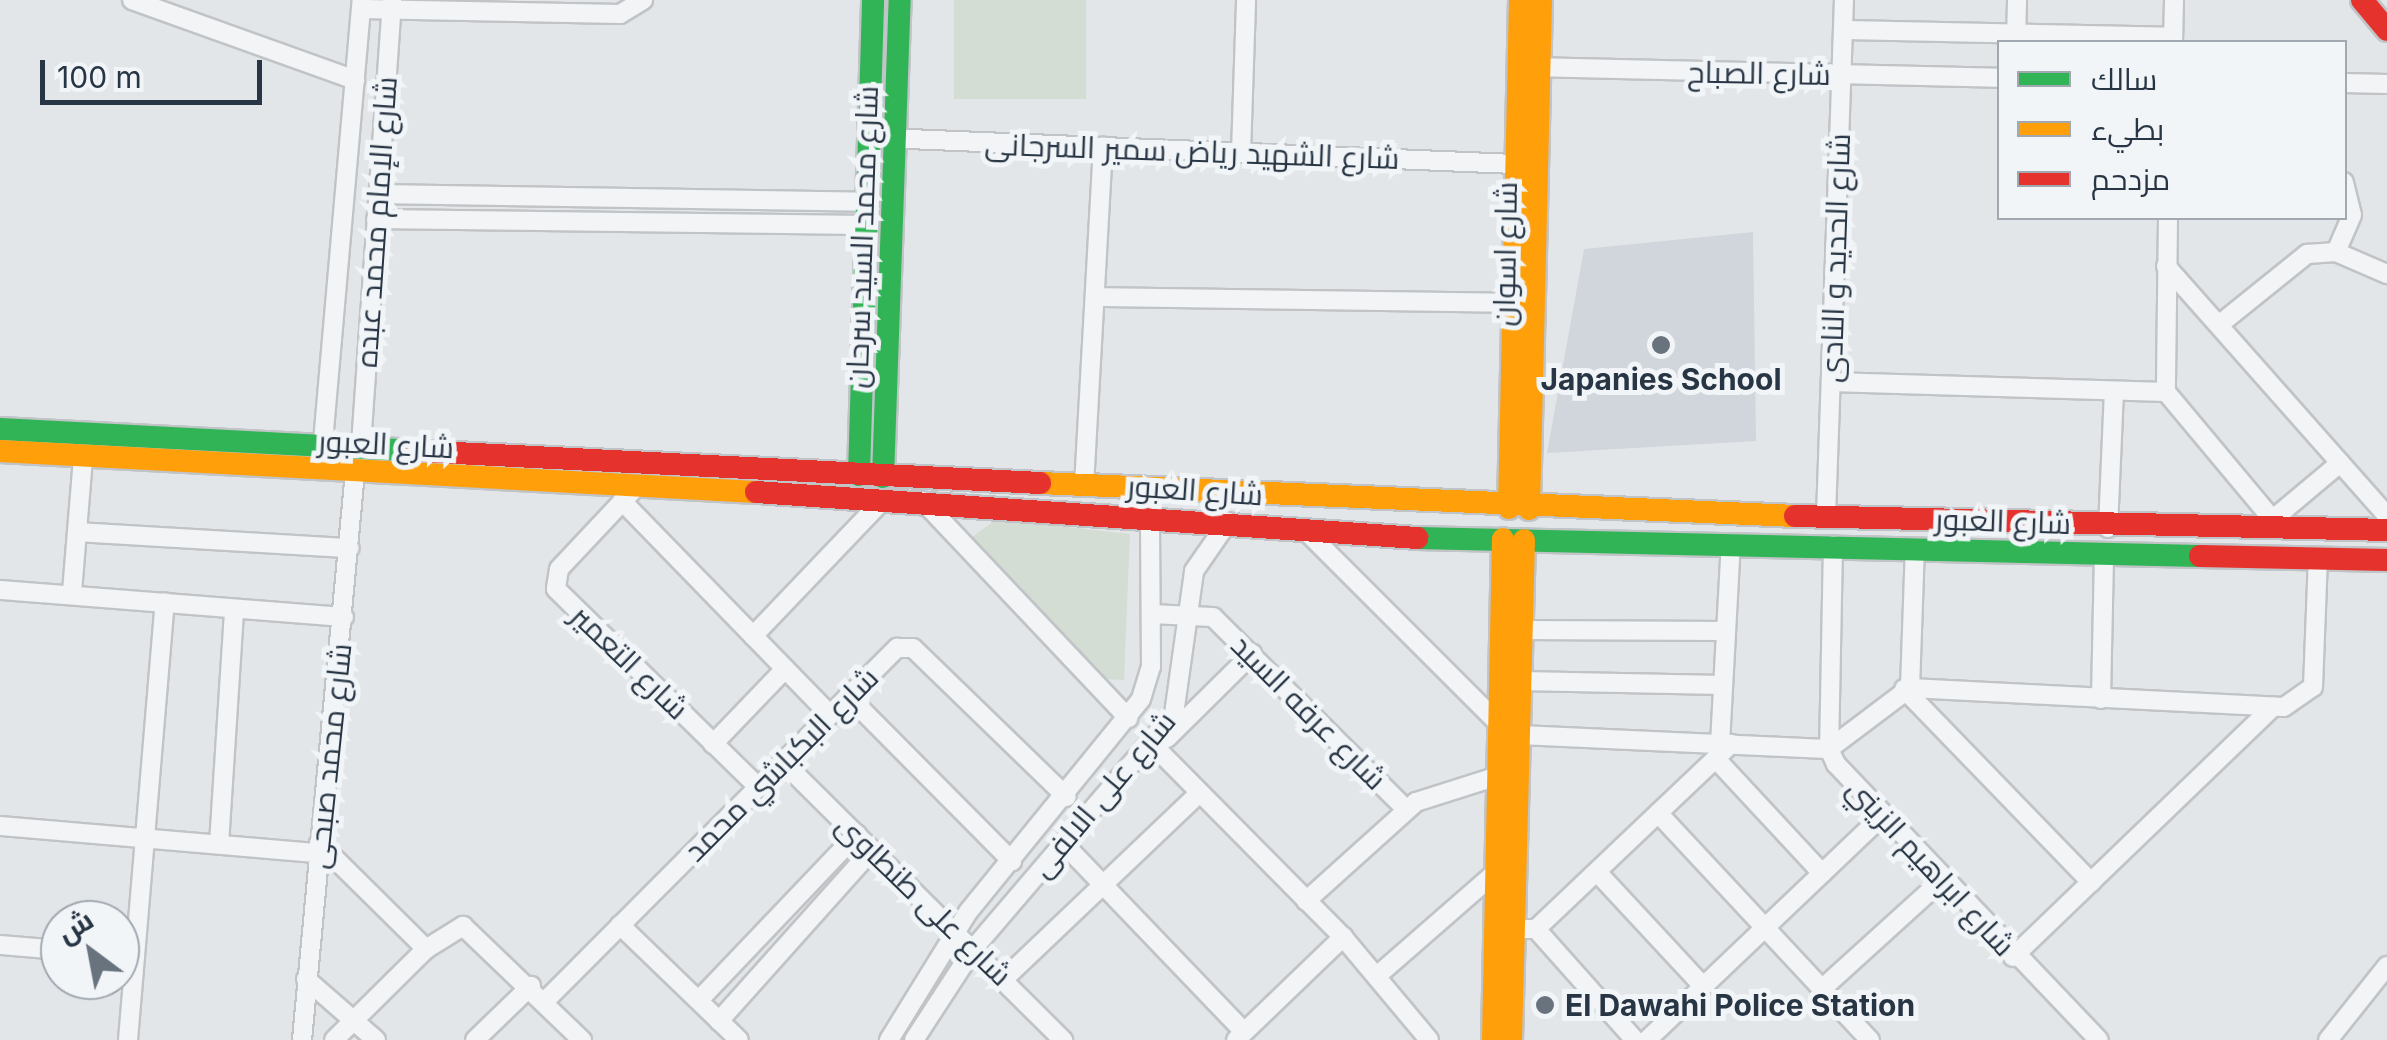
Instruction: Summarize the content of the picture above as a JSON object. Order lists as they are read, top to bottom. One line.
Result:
{"streets":{"street":["شارع الصباح","شارع الشهيد رياض سمير السرجانى","شارع الإمام محمد عبده","شارع محمد السيد سرحان","شارع اسوان","شارع الحديد و النادى","شارع العبور","شارع التعمير","شارع عرفه السيد","شارع محمد صبحى","شارع البكباشي محمد","شارع على الالفى","شارع ابراهيم الزيني","شارع على طنطاوى"]},"crossings":[["شارع الصباح","شارع اسوان"],["شارع الصباح","شارع الحديد و النادى"],["شارع الشهيد رياض سمير السرجانى","شارع محمد السيد سرحان"],["شارع الشهيد رياض سمير السرجانى","شارع اسوان"],["شارع الإمام محمد عبده","شارع العبور"],["شارع محمد السيد سرحان","شارع العبور"],["شارع اسوان","شارع العبور"],["شارع الحديد و النادى","شارع العبور"],["شارع العبور","شارع التعمير"],["شارع العبور","شارع محمد صبحى"],["شارع العبور","شارع على الالفى"],["شارع العبور","شارع ابراهيم الزيني"],["شارع التعمير","شارع البكباشي محمد"],["شارع عرفه السيد","شارع على الالفى"],["شارع البكباشي محمد","شارع على الالفى"],["شارع البكباشي محمد","شارع على طنطاوى"],["شارع على الالفى","شارع على طنطاوى"]],"places":["Japanies School","El Dawahi Police Station"],"legend":["سالك","بطيء","مزدحم"],"scale_bar":"100 m","north":"top left"}
